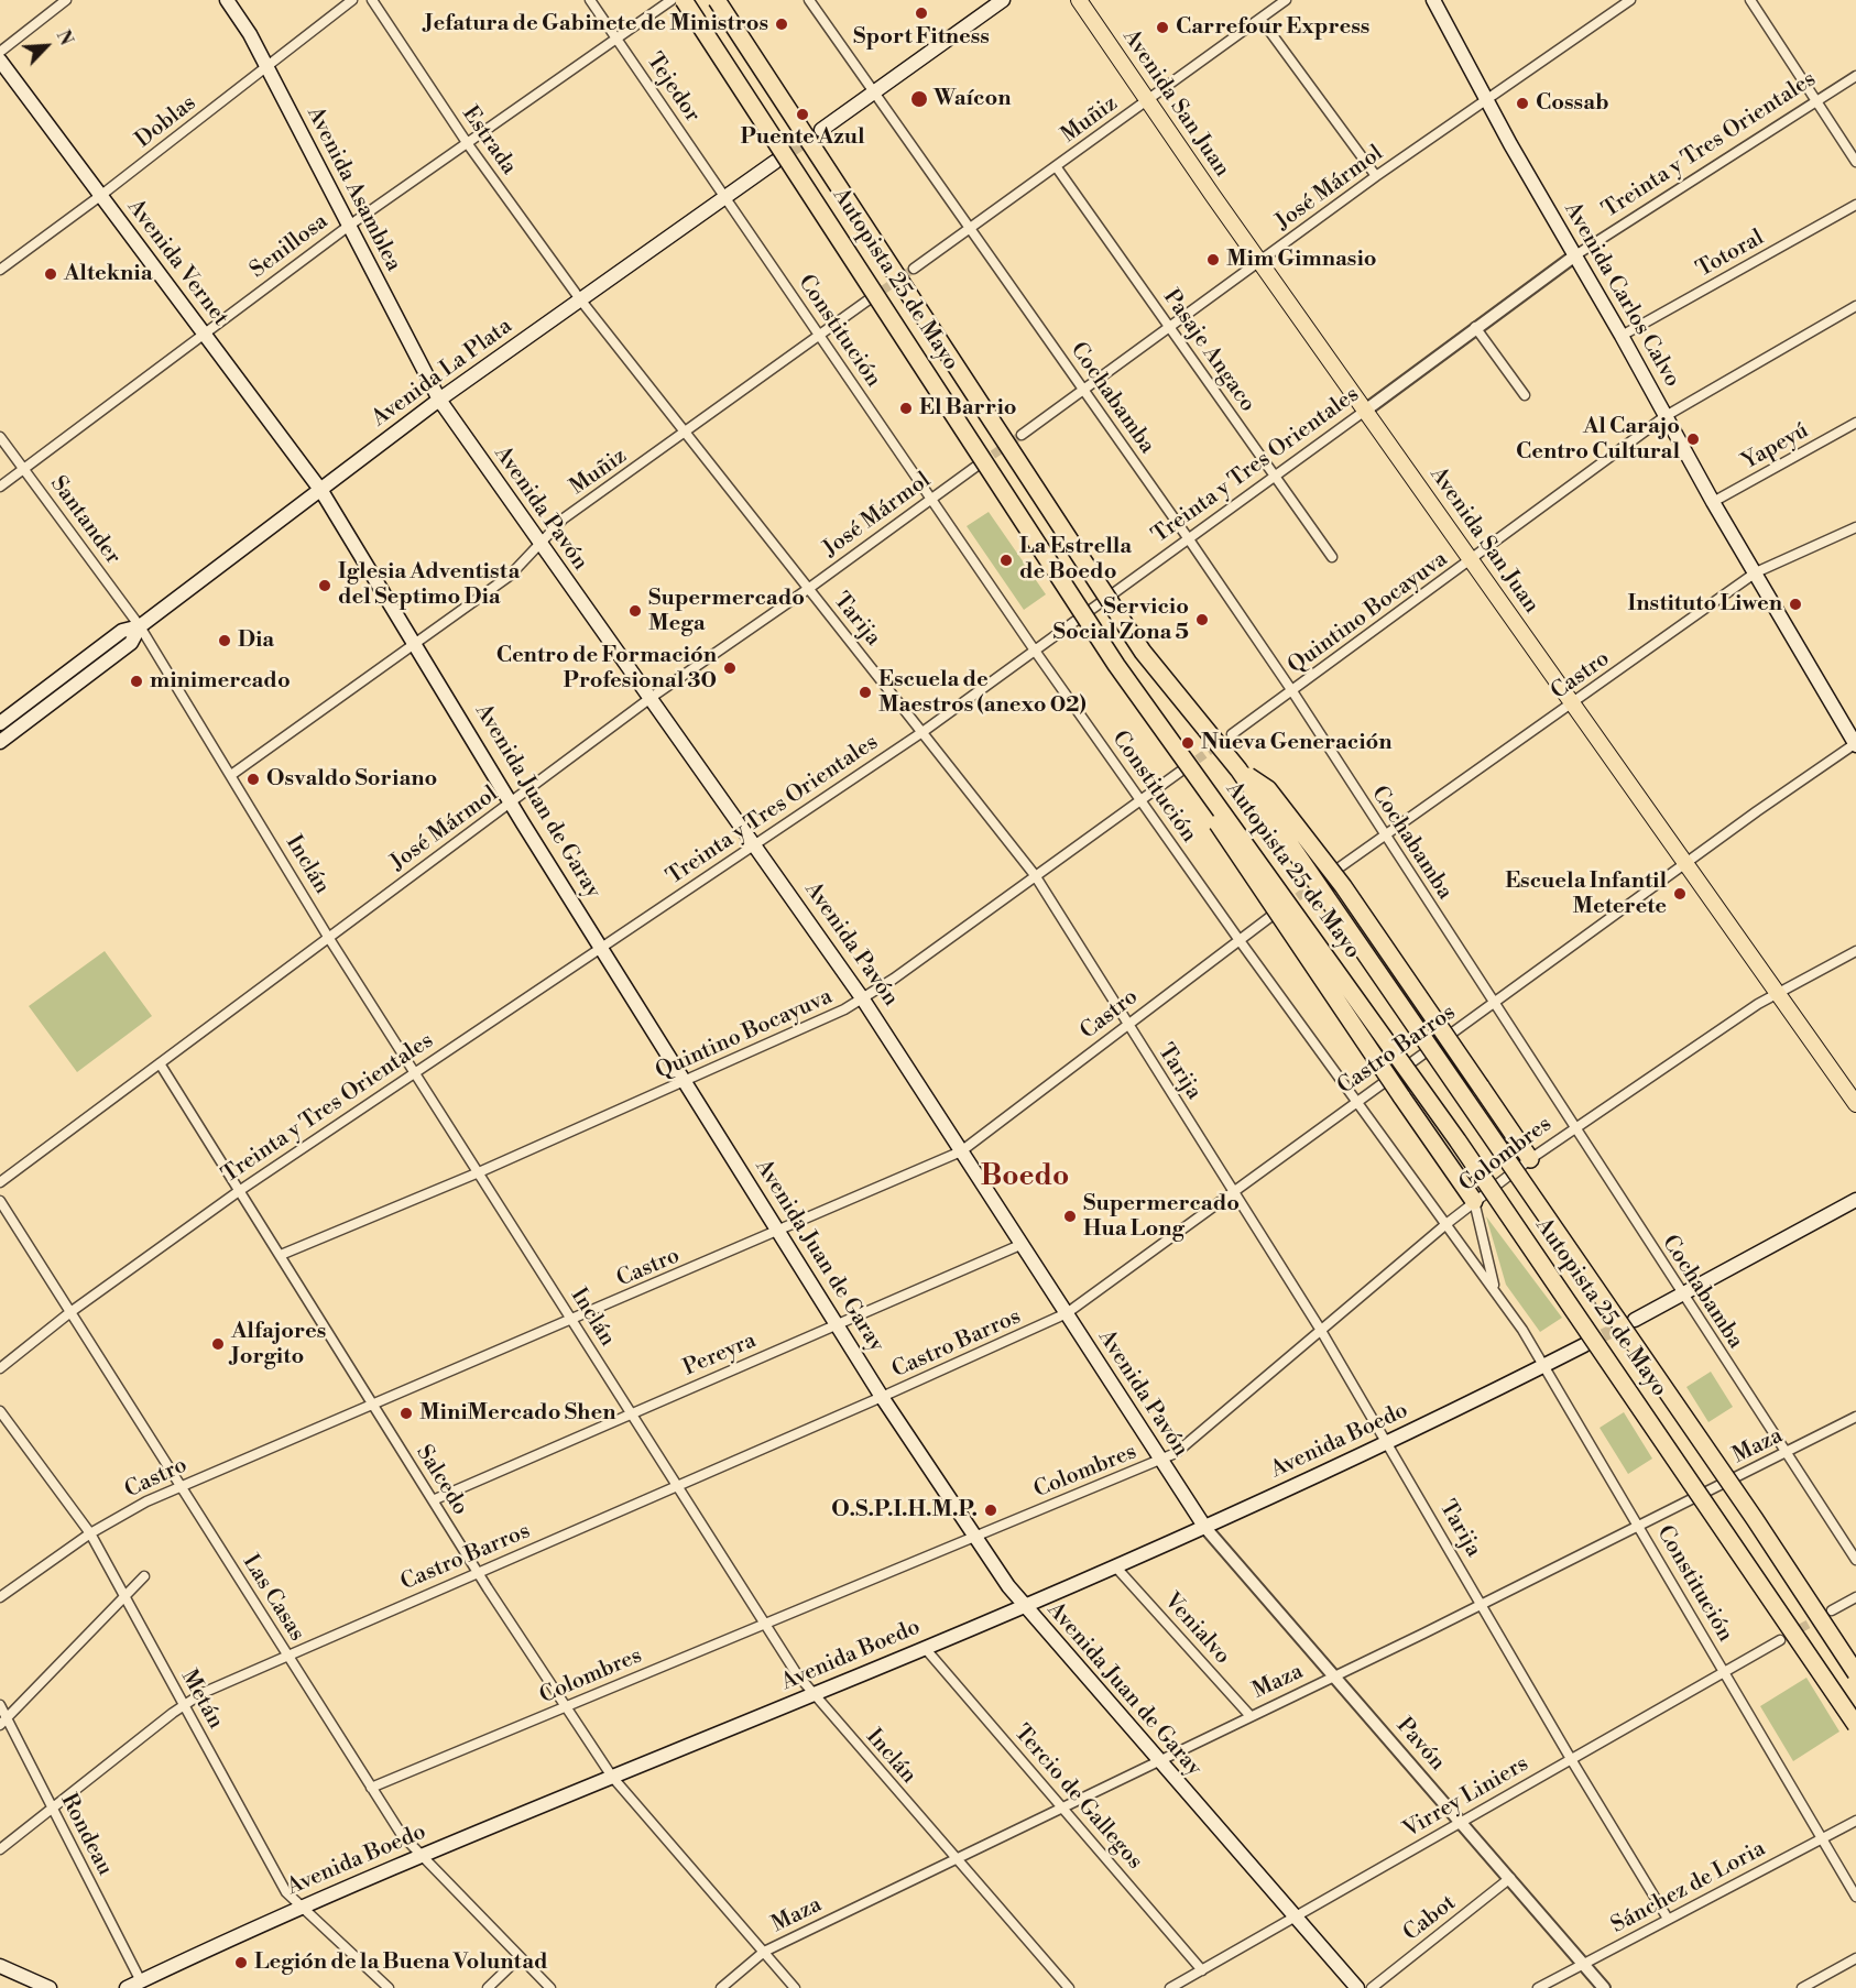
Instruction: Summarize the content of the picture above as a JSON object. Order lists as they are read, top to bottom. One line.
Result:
{"streets":{"highway":["Autopista 25 de Mayo"],"main road":["Avenida San Juan","Avenida Asamblea","Avenida Vernet","Avenida Carlos Calvo","Avenida La Plata","Avenida Pavón","Avenida Juan de Garay","Avenida Boedo"],"street":["Tejedor","Muñiz","Doblas","Estrada","Treinta y Tres Orientales","José Mármol","Senillosa","Totoral","Constitución","Pasaje Angaco","Cochabamba","Yapeyú","Santander","Quintino Bocayuva","Tarija","Castro","Inclán","Castro Barros","Colombres","Pereyra","Maza","Salcedo","Las Casas","Venialvo","Metán","Pavón","Tercio de Gallegos","Virrey Liniers","Rondeau","Sánchez de Loria","Cabot"]},"crossings":[["Tejedor","Senillosa"],["Tejedor","Constitución"],["Tejedor","Avenida La Plata"],["Avenida San Juan","Muñiz"],["Avenida San Juan","Treinta y Tres Orientales"],["Avenida San Juan","José Mármol"],["Avenida San Juan","Quintino Bocayuva"],["Avenida San Juan","Castro"],["Avenida San Juan","Castro Barros"],["Avenida San Juan","Colombres"],["Muñiz","Constitución"],["Muñiz","Pasaje Angaco"],["Muñiz","Cochabamba"],["Muñiz","Avenida Pavón"],["Muñiz","Tarija"],["Muñiz","Avenida Juan de Garay"],["Muñiz","Inclán"],["Doblas","Avenida Asamblea"],["Doblas","Avenida Vernet"],["Estrada","Senillosa"],["Estrada","Avenida La Plata"],["Estrada","Tarija"],["Treinta y Tres Orientales","Avenida Carlos Calvo"],["Treinta y Tres Orientales","Constitución"],["Treinta y Tres Orientales","Pasaje Angaco"],["Treinta y Tres Orientales","Cochabamba"],["Treinta y Tres Orientales","Avenida Pavón"],["Treinta y Tres Orientales","Tarija"],["Treinta y Tres Orientales","Avenida Juan de Garay"],["Treinta y Tres Orientales","Inclán"],["Treinta y Tres Orientales","Salcedo"],["Treinta y Tres Orientales","Las Casas"],["José Mármol","Avenida Carlos Calvo"],["José Mármol","Constitución"],["José Mármol","Pasaje Angaco"],["José Mármol","Cochabamba"],["José Mármol","Avenida Pavón"],["José Mármol","Tarija"],["José Mármol","Avenida Juan de Garay"],["José Mármol","Inclán"],["José Mármol","Salcedo"],["Avenida Asamblea","Senillosa"],["Avenida Asamblea","Avenida La Plata"],["Avenida Asamblea","Avenida Pavón"],["Senillosa","Avenida Vernet"],["Senillosa","Santander"],["Totoral","Avenida Carlos Calvo"],["Avenida Vernet","Avenida La Plata"],["Avenida Vernet","Avenida Juan de Garay"],["Avenida Carlos Calvo","Yapeyú"],["Avenida Carlos Calvo","Quintino Bocayuva"],["Avenida Carlos Calvo","Castro"],["Avenida Carlos Calvo","Castro Barros"],["Constitución","Avenida La Plata"],["Constitución","Quintino Bocayuva"],["Constitución","Castro"],["Constitución","Castro Barros"],["Constitución","Colombres"],["Constitución","Avenida Boedo"],["Constitución","Maza"],["Constitución","Virrey Liniers"],["Constitución","Sánchez de Loria"],["Avenida La Plata","Avenida Pavón"],["Avenida La Plata","Santander"],["Avenida La Plata","Tarija"],["Avenida La Plata","Avenida Juan de Garay"],["Avenida La Plata","Inclán"],["Cochabamba","Quintino Bocayuva"],["Cochabamba","Castro"],["Cochabamba","Castro Barros"],["Cochabamba","Colombres"],["Cochabamba","Maza"],["Avenida Pavón","Quintino Bocayuva"],["Avenida Pavón","Castro"],["Avenida Pavón","Castro Barros"],["Avenida Pavón","Colombres"],["Avenida Pavón","Pereyra"],["Avenida Pavón","Avenida Boedo"],["Avenida Pavón","Pavón"],["Santander","Inclán"],["Quintino Bocayuva","Tarija"],["Quintino Bocayuva","Avenida Juan de Garay"],["Quintino Bocayuva","Inclán"],["Quintino Bocayuva","Salcedo"],["Tarija","Castro"],["Tarija","Castro Barros"],["Tarija","Colombres"],["Tarija","Avenida Boedo"],["Tarija","Maza"],["Tarija","Virrey Liniers"],["Tarija","Sánchez de Loria"],["Castro","Avenida Juan de Garay"],["Castro","Inclán"],["Castro","Salcedo"],["Castro","Las Casas"],["Castro","Metán"],["Avenida Juan de Garay","Castro Barros"],["Avenida Juan de Garay","Colombres"],["Avenida Juan de Garay","Pereyra"],["Avenida Juan de Garay","Avenida Boedo"],["Avenida Juan de Garay","Maza"],["Avenida Juan de Garay","Virrey Liniers"],["Inclán","Castro Barros"],["Inclán","Colombres"],["Inclán","Pereyra"],["Inclán","Avenida Boedo"],["Inclán","Maza"],["Castro Barros","Salcedo"],["Castro Barros","Las Casas"],["Castro Barros","Metán"],["Castro Barros","Rondeau"],["Colombres","Salcedo"],["Colombres","Las Casas"],["Pereyra","Salcedo"],["Avenida Boedo","Salcedo"],["Avenida Boedo","Las Casas"],["Avenida Boedo","Venialvo"],["Avenida Boedo","Metán"],["Avenida Boedo","Pavón"],["Avenida Boedo","Tercio de Gallegos"],["Avenida Boedo","Rondeau"],["Maza","Salcedo"],["Maza","Venialvo"],["Maza","Pavón"],["Maza","Tercio de Gallegos"],["Pavón","Virrey Liniers"],["Pavón","Sánchez de Loria"],["Pavón","Cabot"],["Tercio de Gallegos","Virrey Liniers"]],"districts":["Boedo"],"places":["Sport Fitness","Jefatura de Gabinete de Ministros","Carrefour Express","Waícon","Cossab","Puente Azul","Mim Gimnasio","Alteknia","El Barrio","Al Carajo Centro Cultural","La Estrella de Boedo","Iglesia Adventista del Septimo Dia","Instituto Liwen","Supermercado Mega","Servicio Social Zona 5","Dia","Centro de Formación Profesional 30","minimercado","Escuela de Maestros (anexo 02)","Nueva Generación","Osvaldo Soriano","Escuela Infantil Meterete","Supermercado Hua Long","Alfajores Jorgito","MiniMercado Shen","O.S.P.I.H.M.P.","Legión de la Buena Voluntad"],"north":"top right"}
